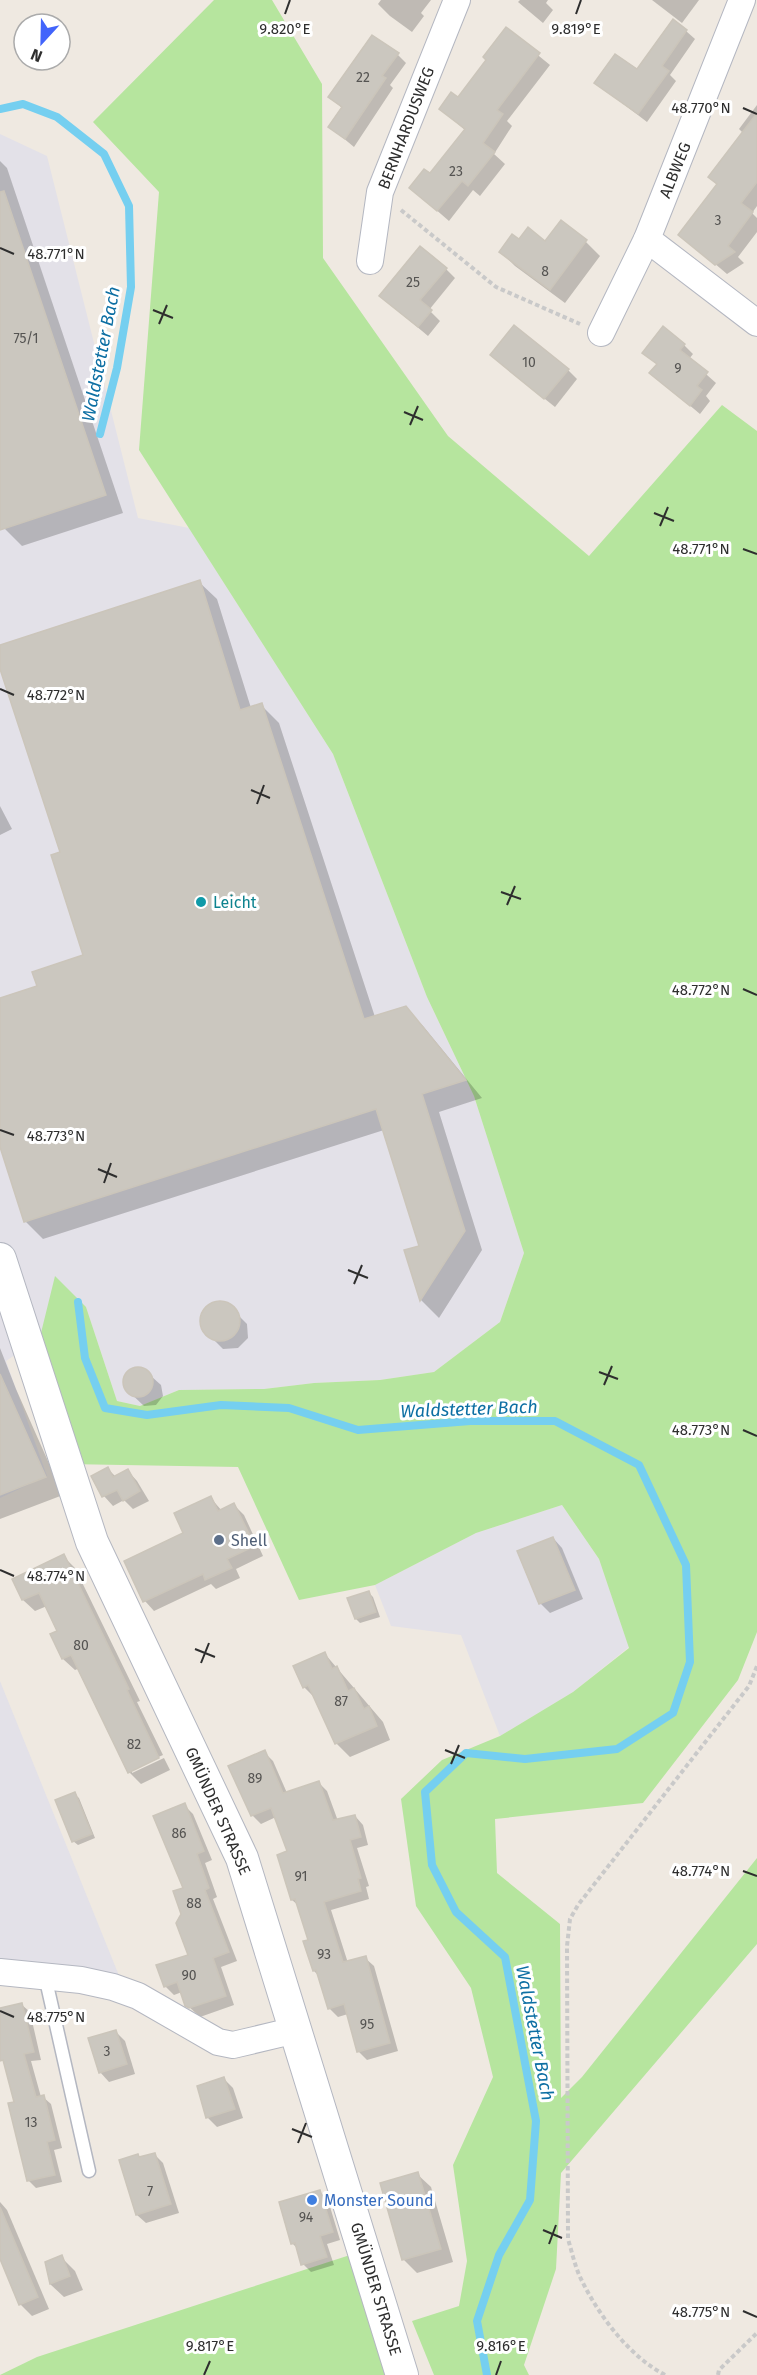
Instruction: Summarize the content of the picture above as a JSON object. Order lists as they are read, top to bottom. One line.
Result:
{"streets":{"street":["BERNHARDUSWEG","ALBWEG","GMÜNDER STRASSE"]},"water":["Waldstetter Bach"],"places":["Leicht","Shell","Monster Sound"],"house_numbers":["22","23","3","8","25","75/1","10","9","80","87","82","89","86","91","88","93","90","95","3","13","7","94"],"north":"bottom","coordinates":["9.820°E","9.819°E","48.770°N","48.771°N","48.772°N","48.773°N","48.774°N","48.775°N","9.817°E","9.816°E"]}
